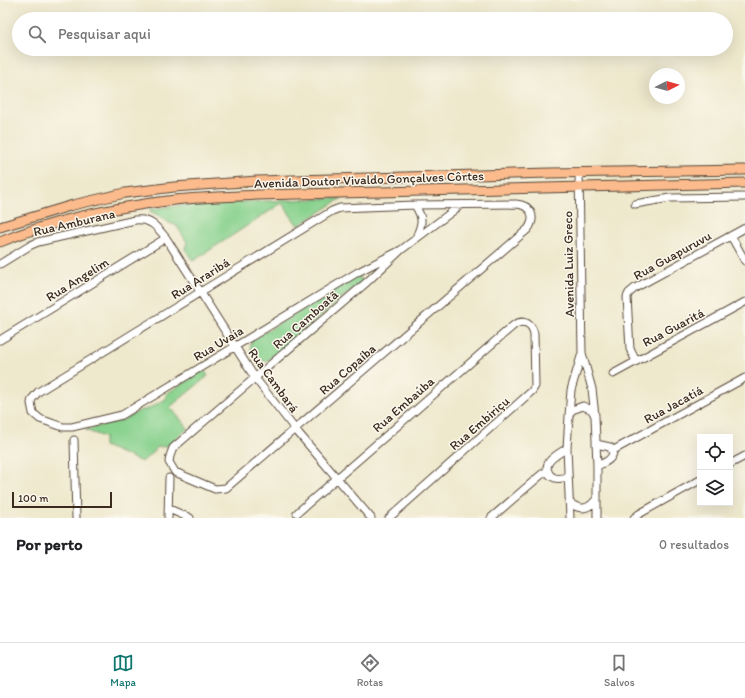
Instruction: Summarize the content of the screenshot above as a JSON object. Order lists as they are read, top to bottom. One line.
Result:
{"streets":{"main road":["Avenida Doutor Vivaldo Gonçalves Côrtes"],"street":["Rua Amburana","Rua Guapuruvu","Avenida Luiz Greco","Rua Araribá","Rua Angelim","Rua Camboatã","Rua Guaritá","Rua Uvaia","Rua Copaíba","Rua Cambará","Rua Embaúba","Rua Jacatiá","Rua Embiriçu"]},"crossings":[["Avenida Doutor Vivaldo Gonçalves Côrtes","Avenida Luiz Greco"],["Rua Amburana","Rua Cambará"],["Rua Guapuruvu","Rua Guaritá"],["Avenida Luiz Greco","Rua Jacatiá"],["Rua Araribá","Rua Camboatã"],["Rua Araribá","Rua Uvaia"],["Rua Araribá","Rua Copaíba"],["Rua Araribá","Rua Cambará"],["Rua Angelim","Rua Cambará"],["Rua Camboatã","Rua Uvaia"],["Rua Camboatã","Rua Copaíba"],["Rua Camboatã","Rua Cambará"],["Rua Uvaia","Rua Cambará"],["Rua Copaíba","Rua Cambará"],["Rua Cambará","Rua Embaúba"],["Rua Embaúba","Rua Embiriçu"]],"scale_bar":"100 m","north":"right","page":{"search":"Pesquisar aqui","scale":"100 m","heading":["Por perto","0 resultados"],"nav":["Mapa","Rotas","Salvos"]}}
